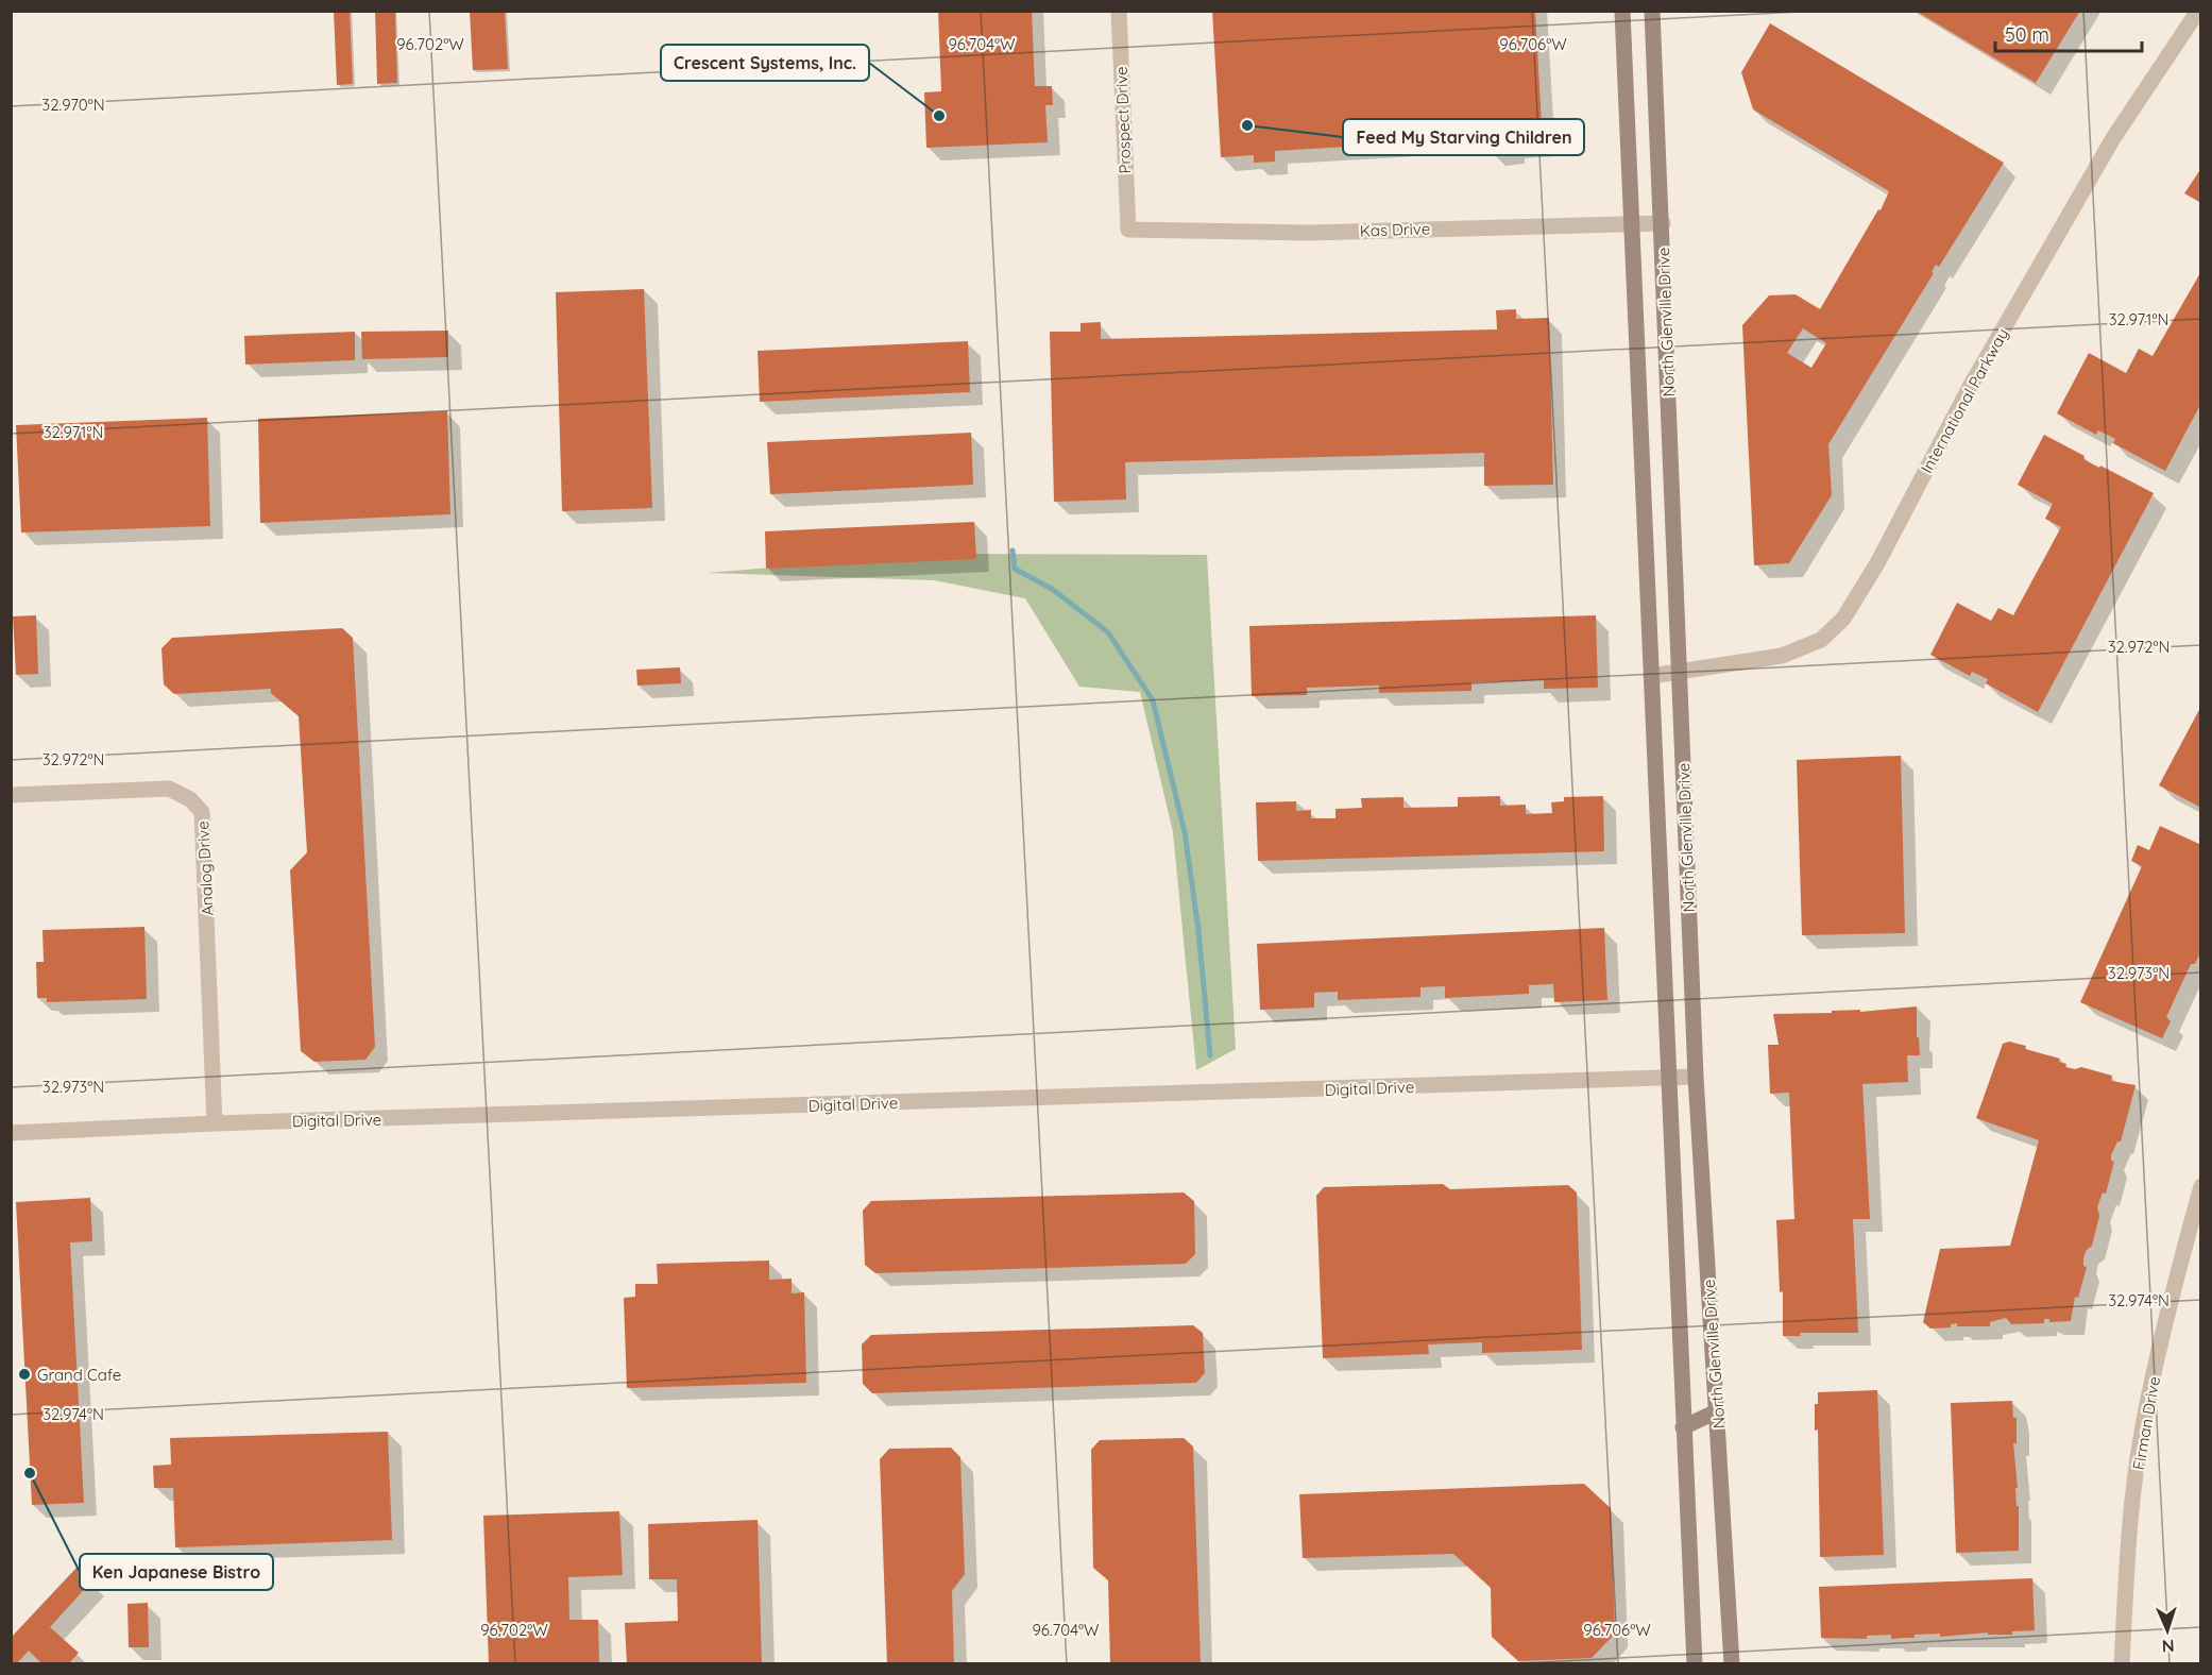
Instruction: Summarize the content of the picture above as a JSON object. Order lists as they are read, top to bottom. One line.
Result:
{"streets":{"street":["Prospect Drive","Kas Drive","North Glenville Drive","International Parkway","Analog Drive","Digital Drive","Firman Drive"]},"crossings":[["Prospect Drive","Kas Drive"],["Kas Drive","North Glenville Drive"],["North Glenville Drive","International Parkway"],["North Glenville Drive","Digital Drive"],["Analog Drive","Digital Drive"]],"places":["Crescent Systems, Inc.","Feed My Starving Children","Grand Cafe","Ken Japanese Bistro"],"scale_bar":"50 m","north":"bottom","coordinates":["96.702°W","96.704°W","96.706°W","32.970°N","32.971°N","32.972°N","32.973°N","32.974°N"]}
